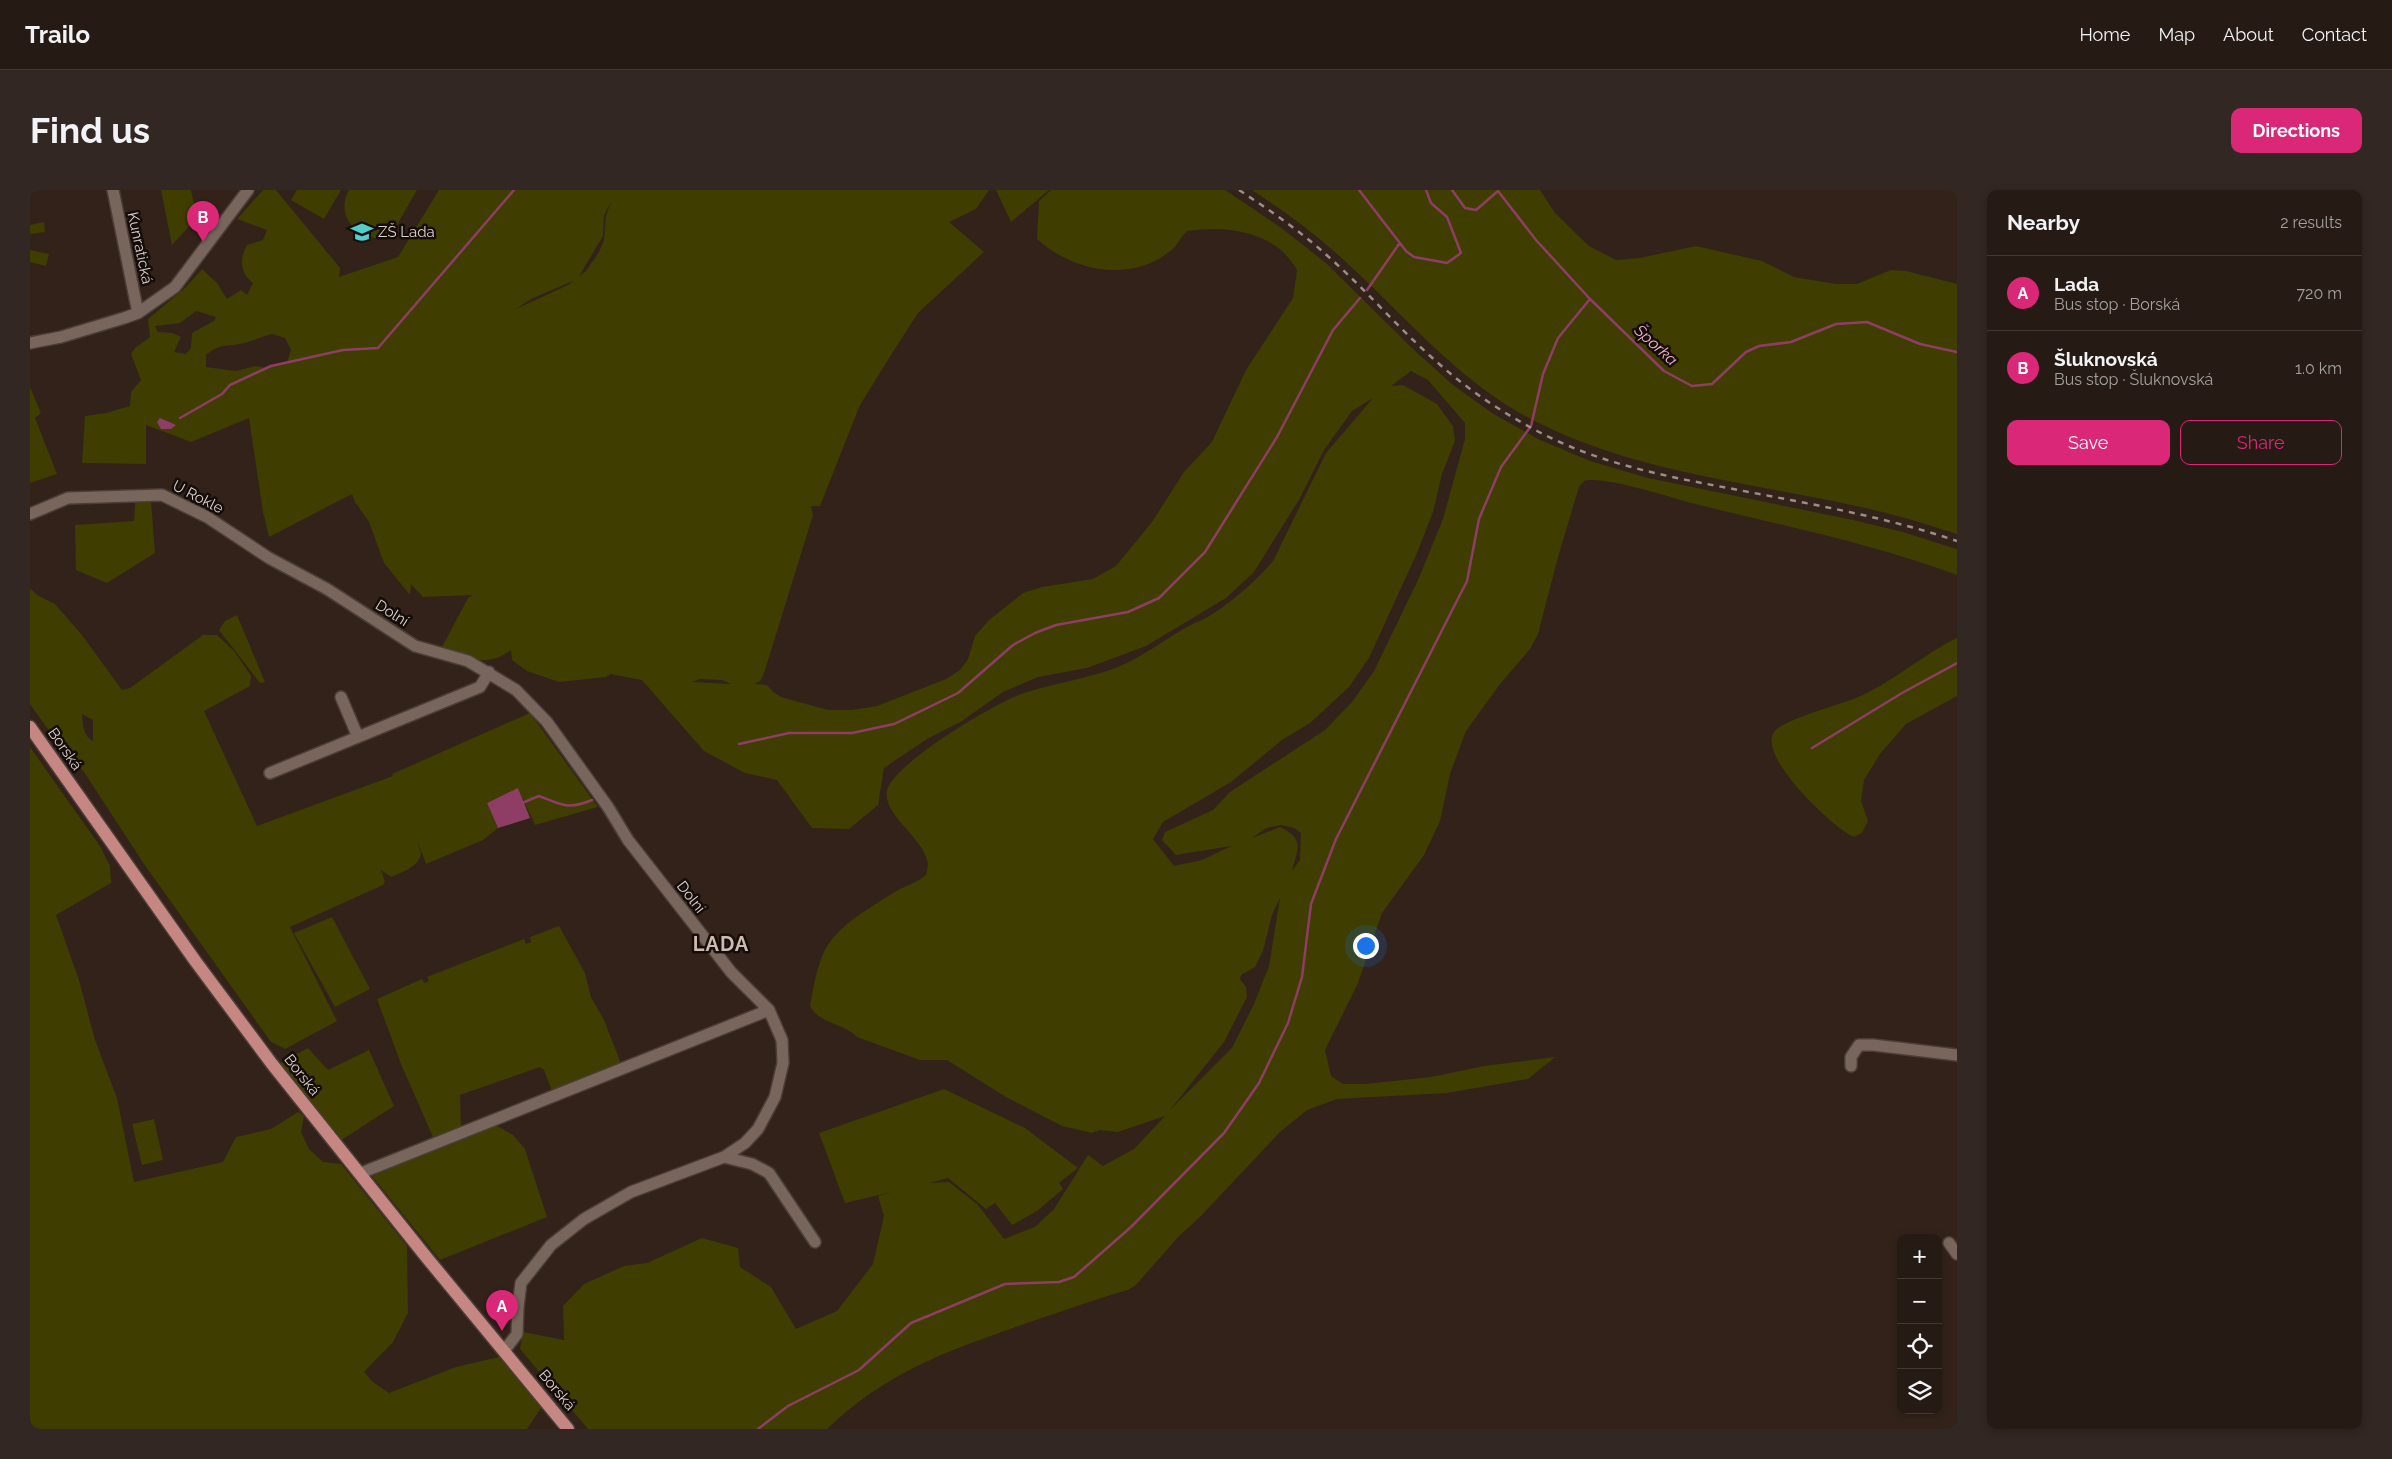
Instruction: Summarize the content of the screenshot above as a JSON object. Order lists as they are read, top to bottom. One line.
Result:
{"streets":{"main road":["Borská"],"street":["Kunratická","U Rokle","Dolní"]},"crossings":[["U Rokle","Dolní"],["Dolní","Borská"]],"districts":["LADA"],"water":["Šporka"],"places":{"school or university":["ZŠ Lada"]},"page":{"header":"Trailo","nav":["Home","Map","About","Contact"],"buttons":["Directions",["Save","Share"]],"title":"Find us","heading":["Nearby","2 results"],"pins":["B","A"],"list":[{"mark":"A","name":"Lada","note":"Bus stop · Borská","value":"720 m"},{"mark":"B","name":"Šluknovská","note":"Bus stop · Šluknovská","value":"1.0 km"}],"map_buttons":["+","−"]}}
